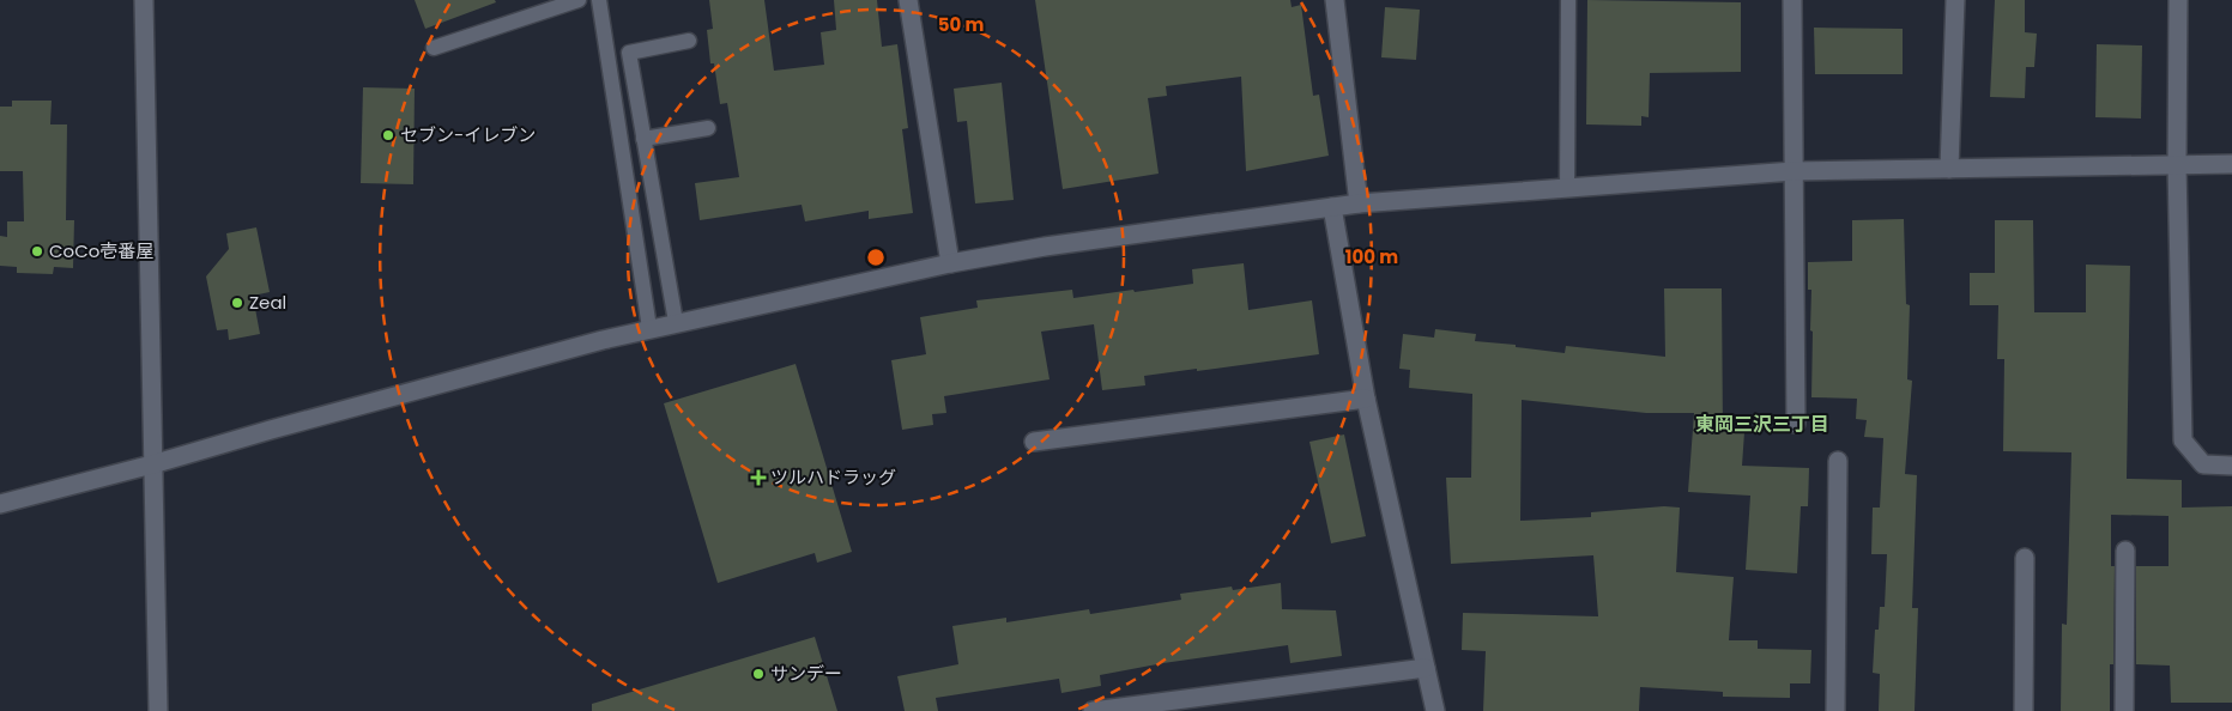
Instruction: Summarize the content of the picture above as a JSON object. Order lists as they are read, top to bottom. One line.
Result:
{"districts":["東岡三沢三丁目"],"places":{"other":["セブン-イレブン","CoCo壱番屋","Zeal","サンデー"],"health":["ツルハドラッグ"]},"rings":["50 m","100 m"]}
